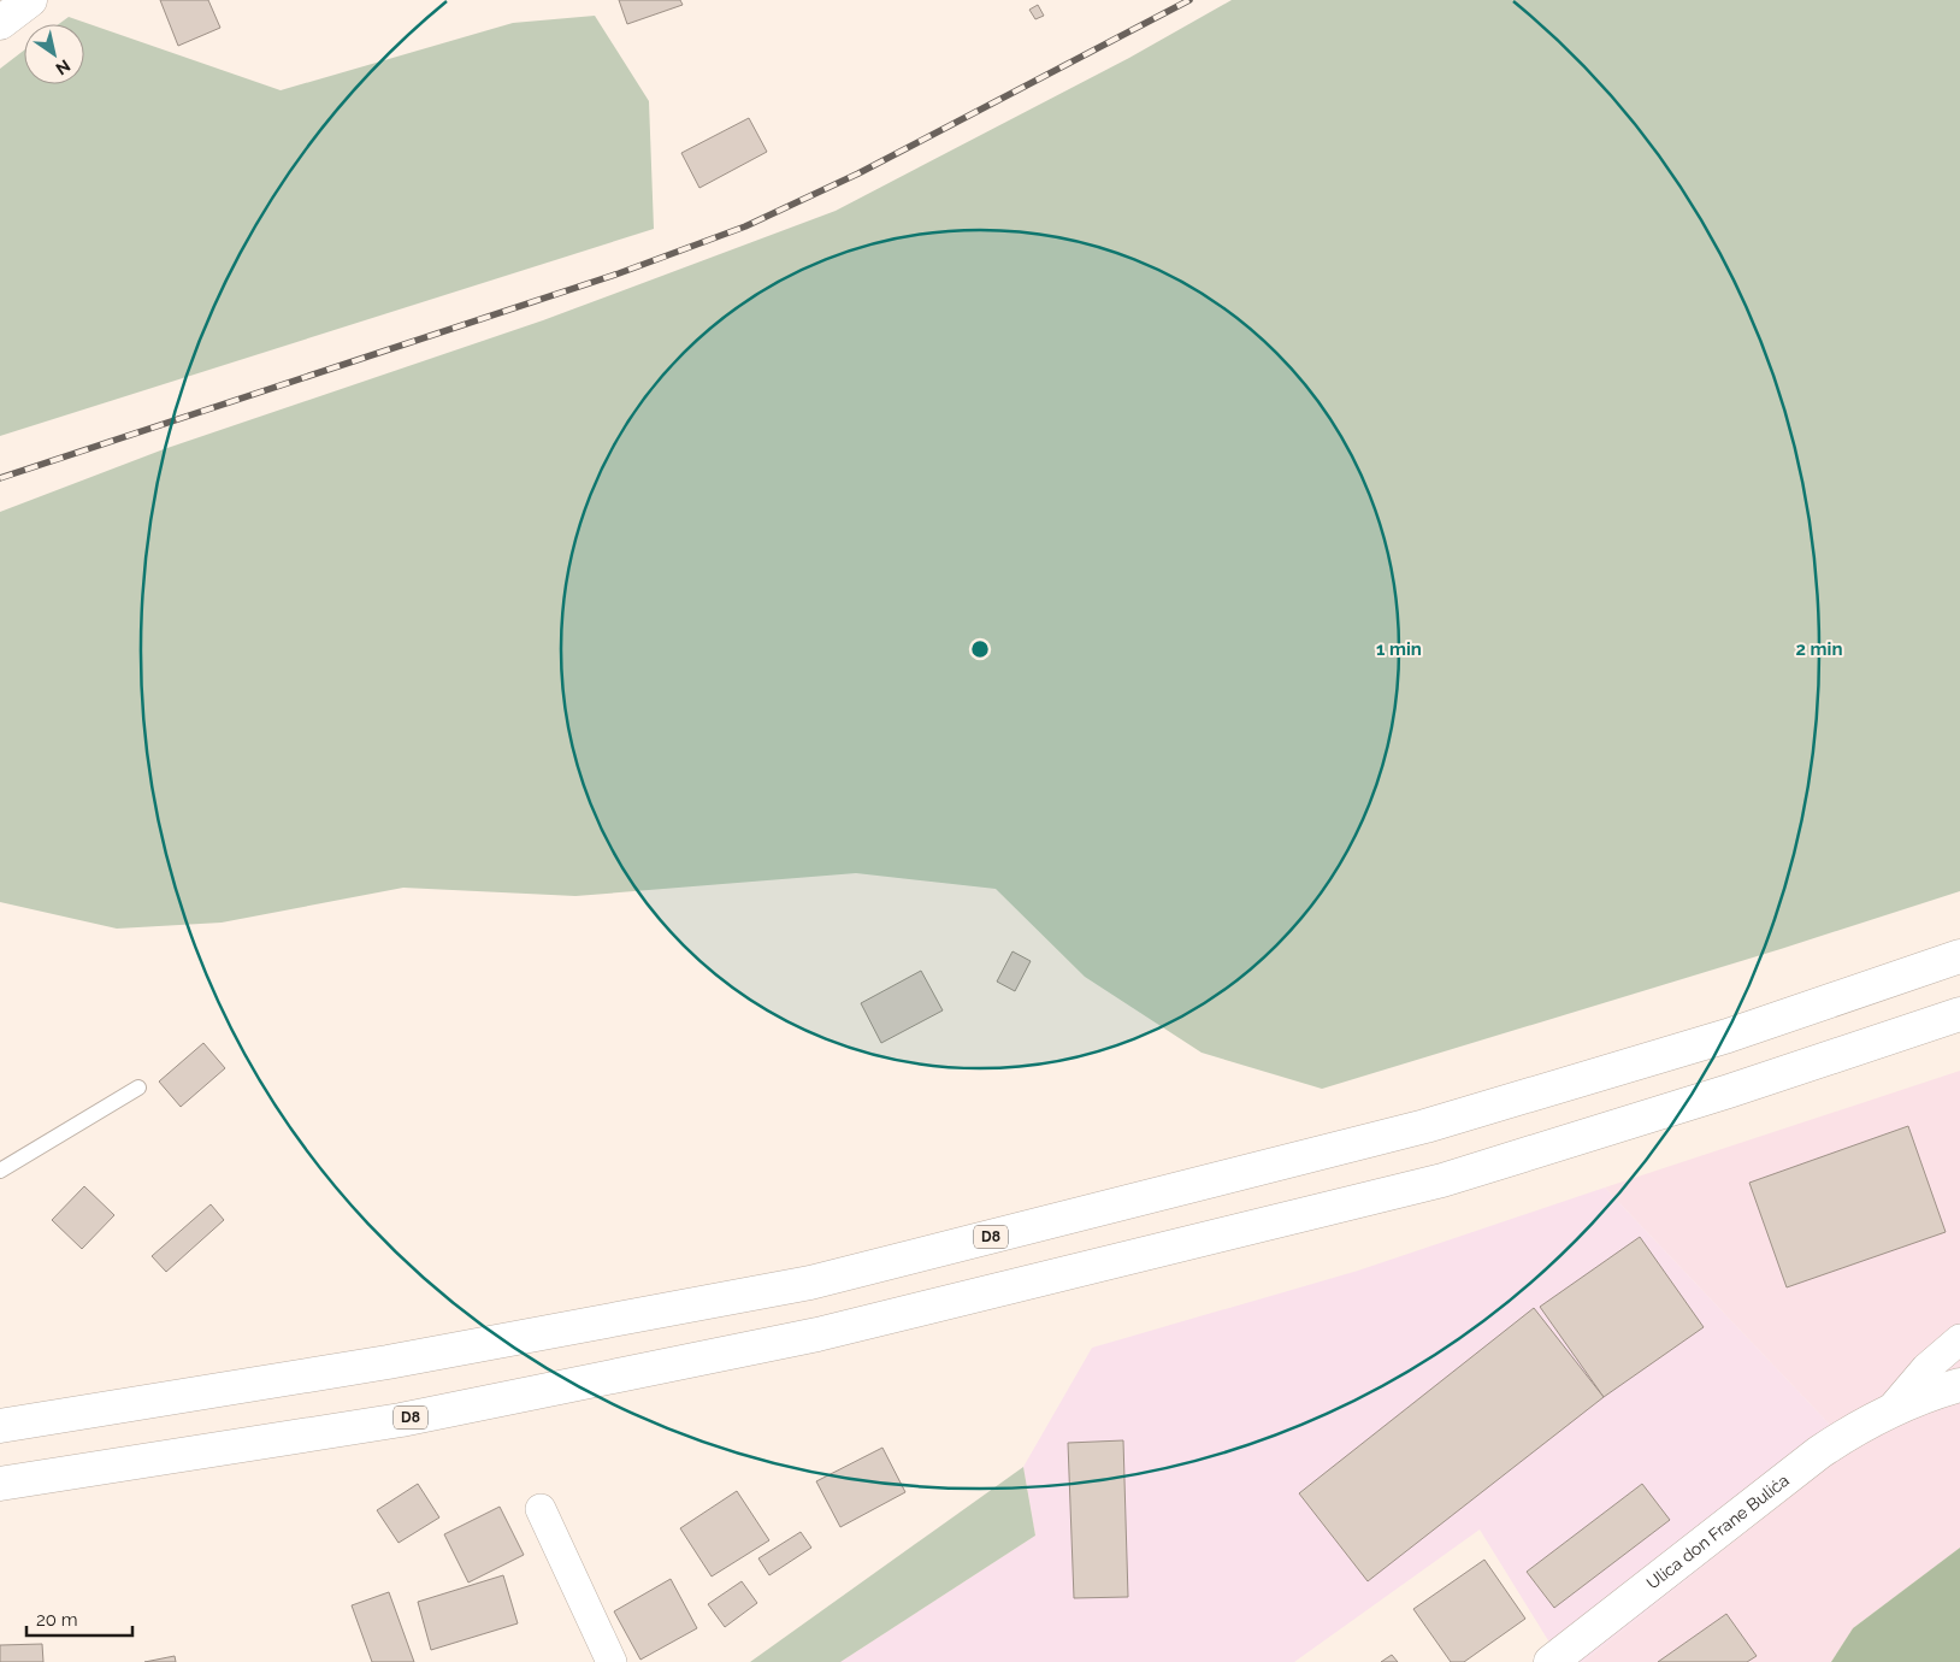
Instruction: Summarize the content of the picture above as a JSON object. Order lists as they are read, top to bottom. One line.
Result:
{"streets":{"main road":["D8","Ulica don Frane Bulića"]},"scale_bar":"20 m","north":"bottom right","rings":["1 min","2 min"]}
